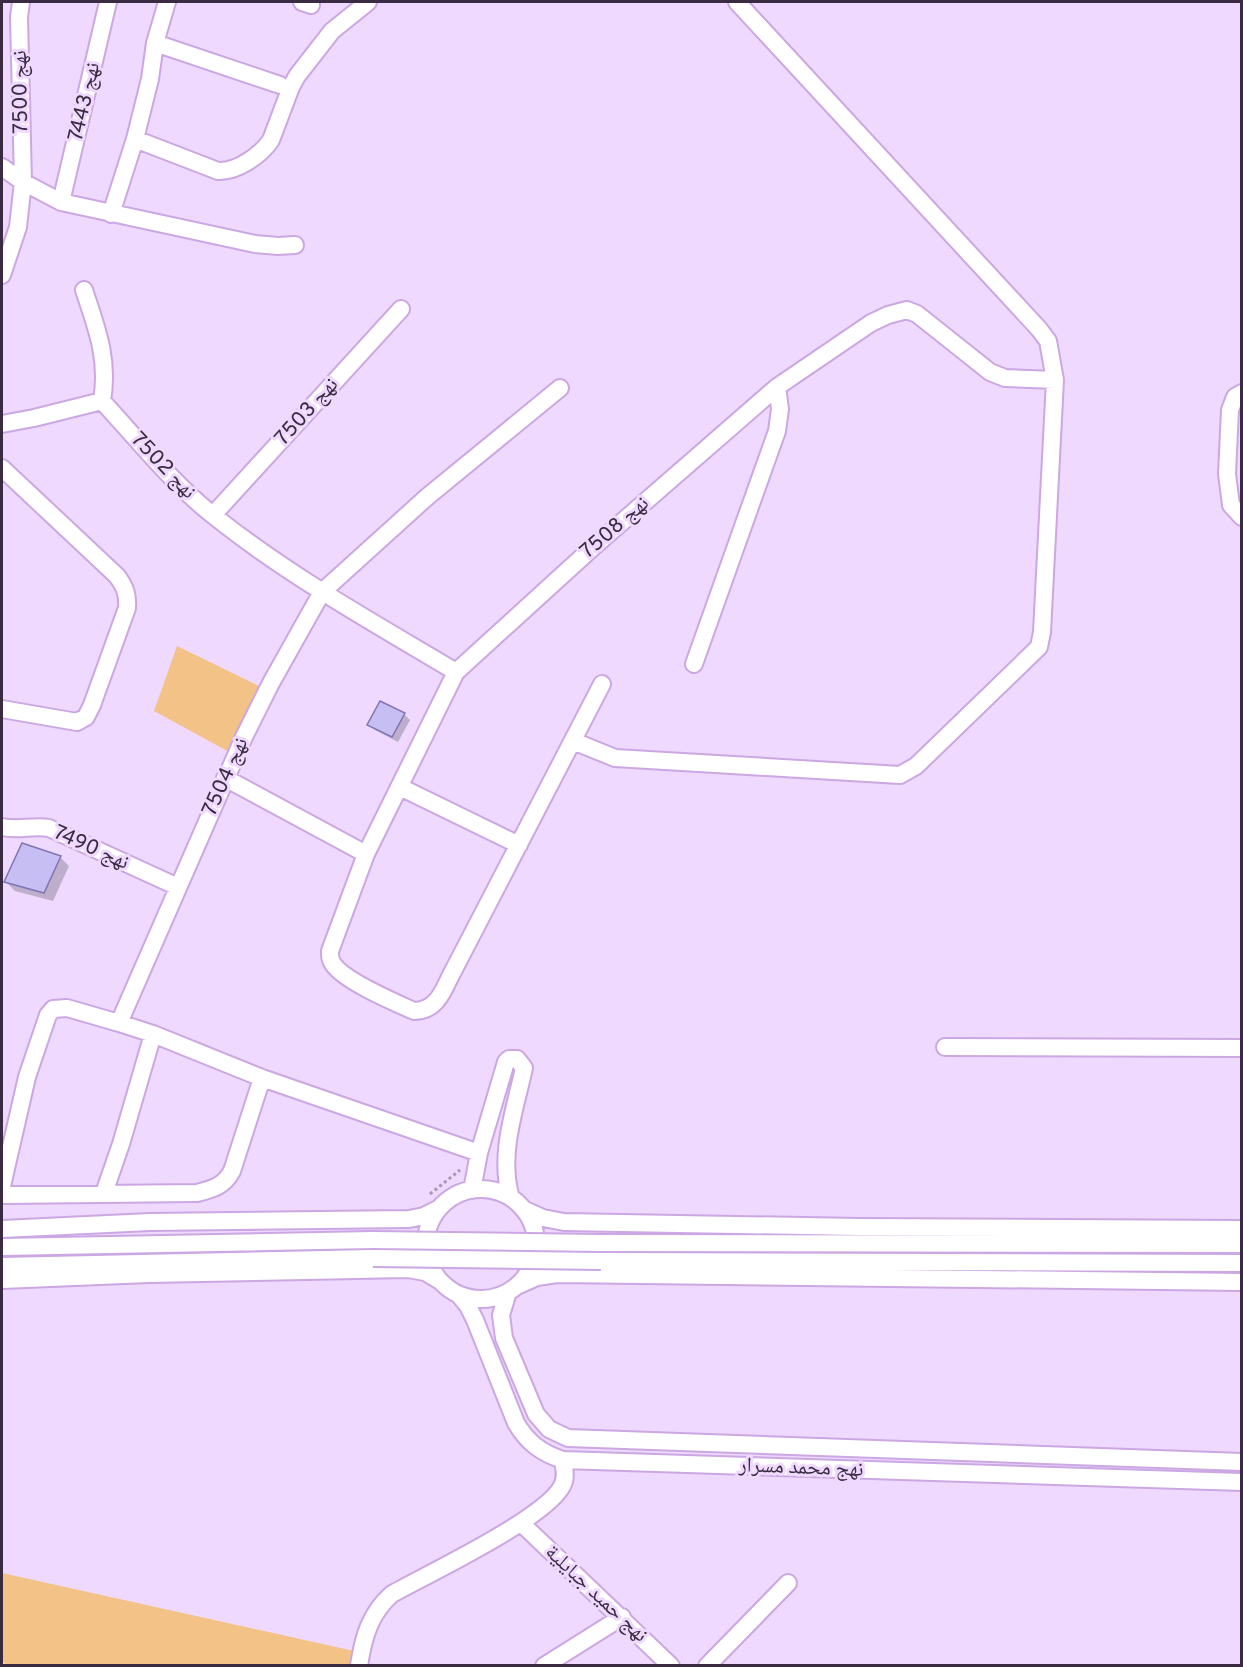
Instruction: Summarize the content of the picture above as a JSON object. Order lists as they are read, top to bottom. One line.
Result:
{"streets":{"street":["نهج 7500","نهج 7443","نهج 7503","نهج 7502","نهج 7508","نهج 7504","نهج 7490","نهج محمد مسرار","نهج حميد جبايلية"]},"crossings":[["نهج 7503","نهج 7502"],["نهج 7502","نهج 7508"],["نهج 7502","نهج 7504"],["نهج 7504","نهج 7490"]]}
